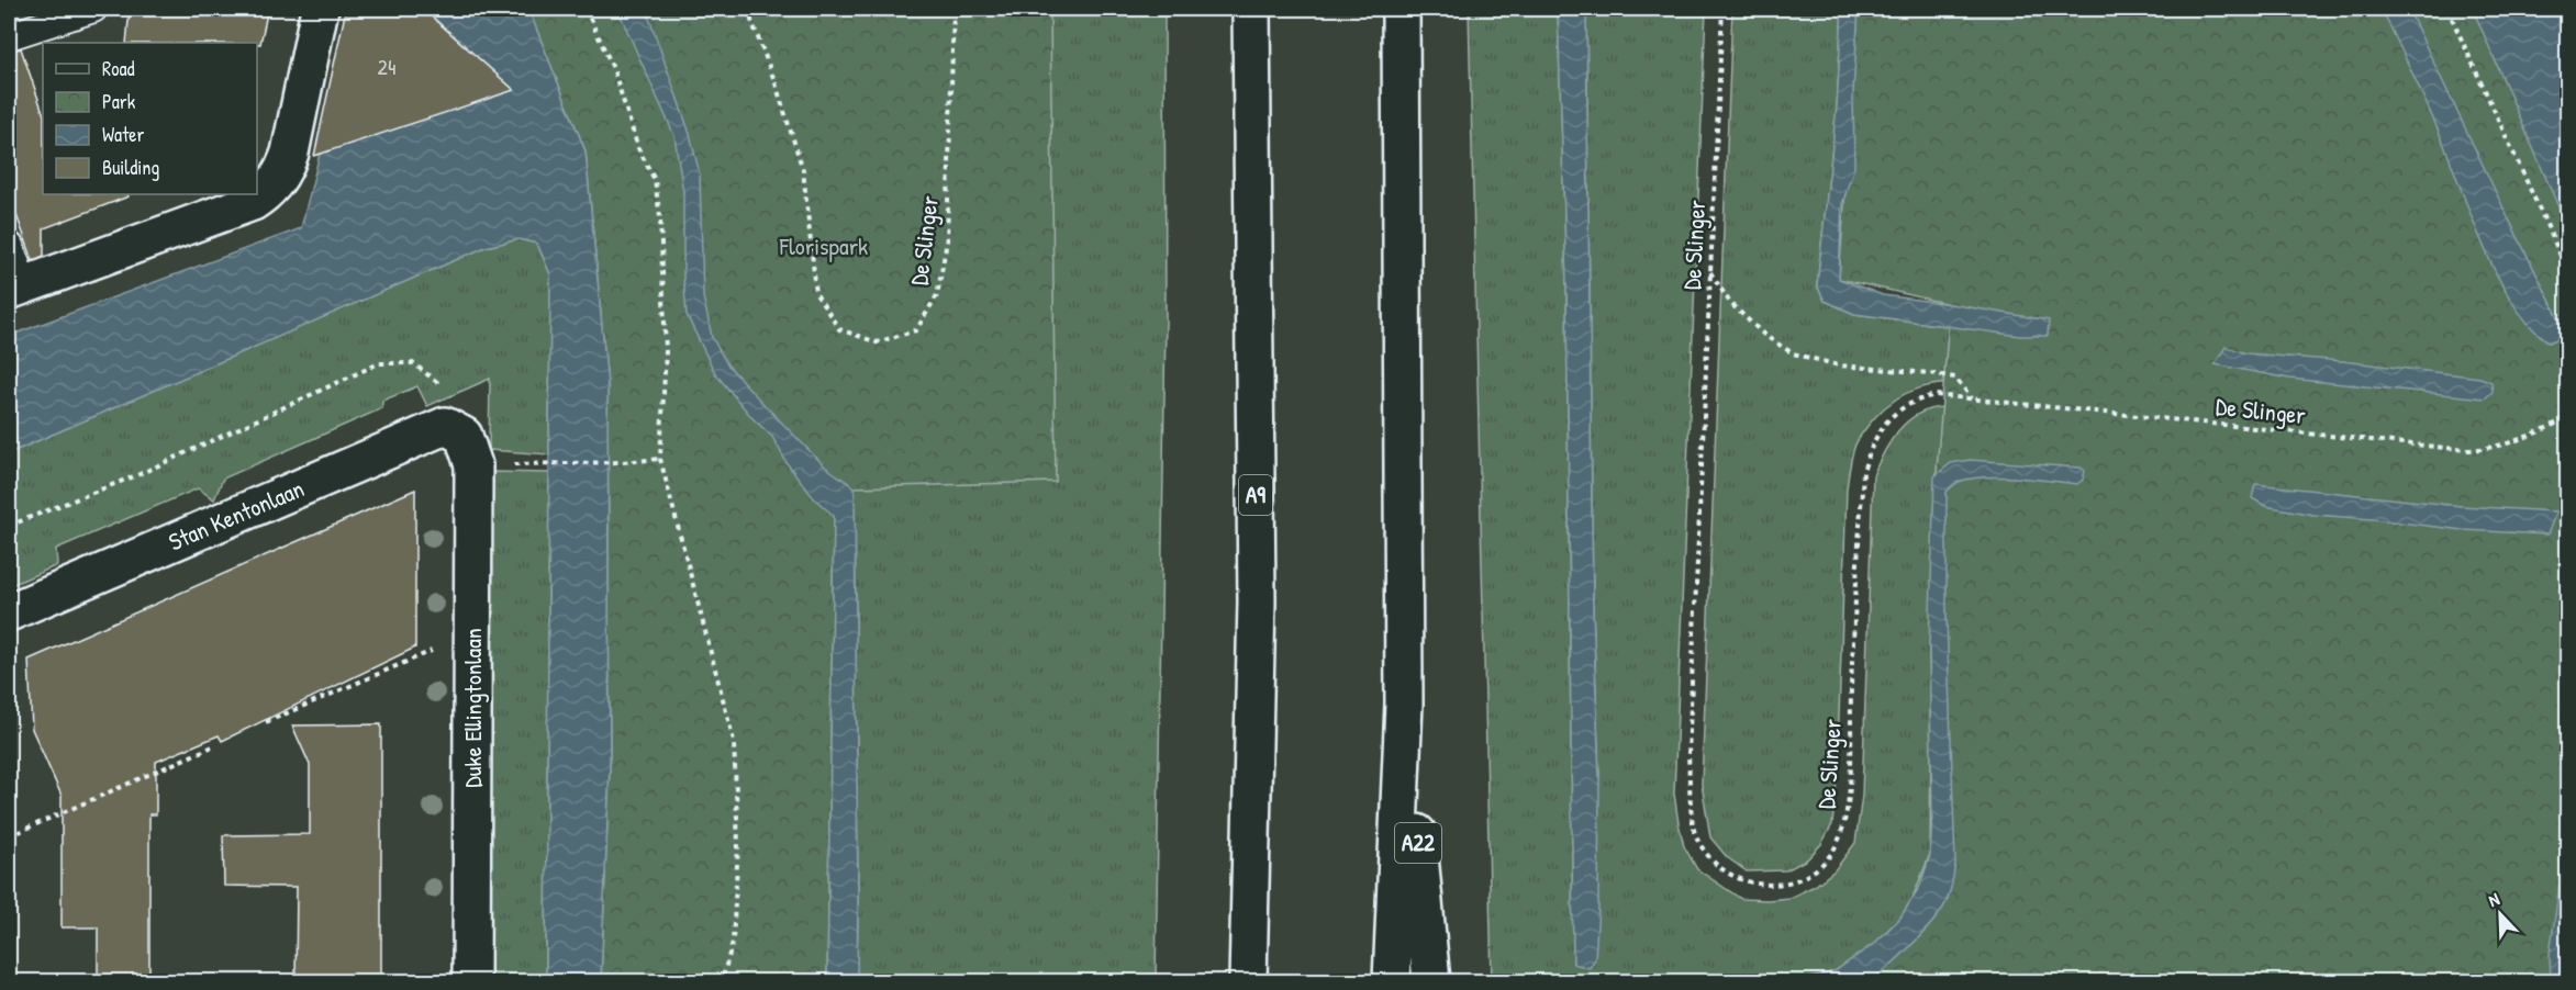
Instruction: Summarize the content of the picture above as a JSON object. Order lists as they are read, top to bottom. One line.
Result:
{"streets":{"main road":["A9","Stan Kentonlaan","Duke Ellingtonlaan","A22"],"path":["De Slinger"]},"crossings":[["Stan Kentonlaan","Duke Ellingtonlaan"]],"parks":["Florispark"],"house_numbers":["24"],"legend":["Road","Park","Water","Building"],"north":"top left"}
